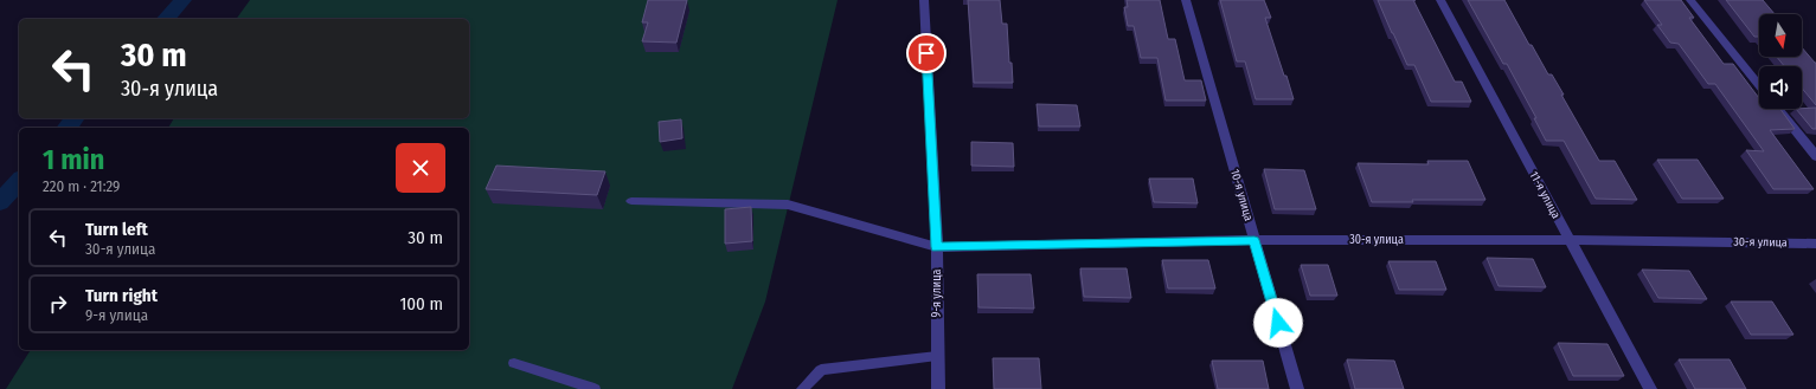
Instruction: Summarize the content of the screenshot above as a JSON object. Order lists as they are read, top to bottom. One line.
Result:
{"streets":{"street":["10-я улица","11-я улица","30-я улица","9-я улица"]},"crossings":[["10-я улица","30-я улица"],["11-я улица","30-я улица"],["30-я улица","9-я улица"]],"north":"bottom","page":{"turn":["30 m","30-я улица"],"heading":["1 min","220 m · 21:29"],"list":[{"name":"Turn left","note":"30-я улица","value":"30 m"},{"name":"Turn right","note":"9-я улица","value":"100 m"}]}}
